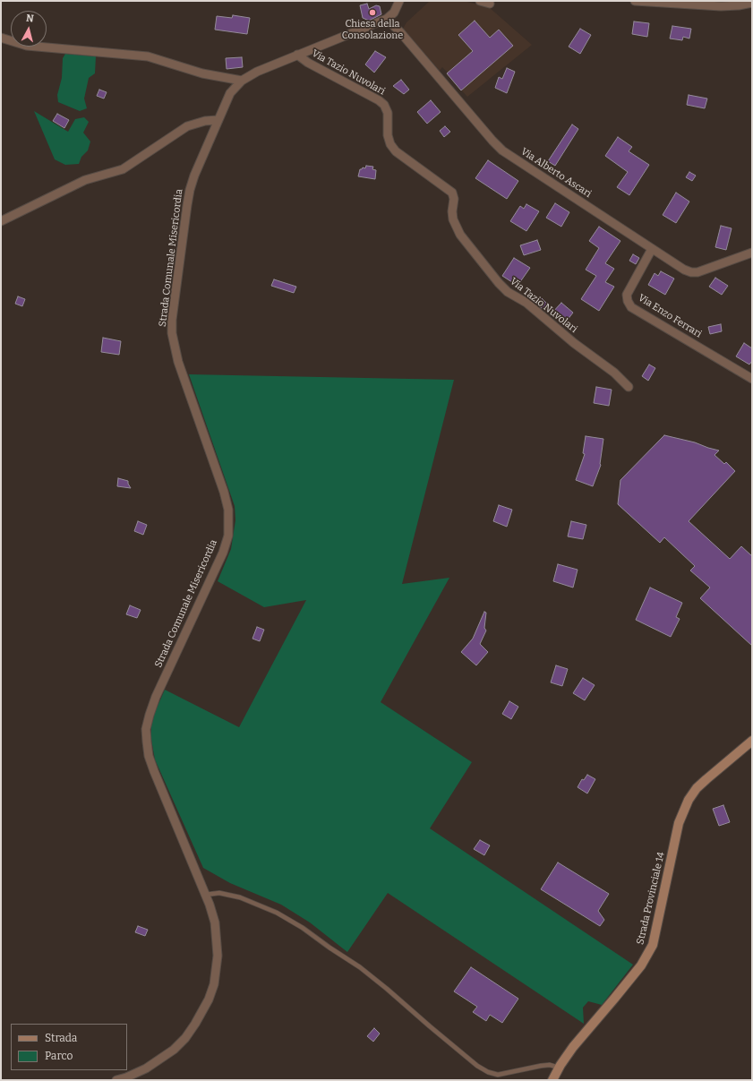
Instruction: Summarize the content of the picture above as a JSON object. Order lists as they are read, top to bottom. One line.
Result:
{"streets":{"main road":["Strada Provinciale 14"],"street":["Via Tazio Nuvolari","Via Alberto Ascari","Strada Comunale Misericordia","Via Enzo Ferrari"]},"crossings":[["Via Tazio Nuvolari","Strada Comunale Misericordia"],["Via Alberto Ascari","Strada Comunale Misericordia"],["Via Alberto Ascari","Via Enzo Ferrari"]],"places":["Chiesa della Consolazione"],"legend":["Strada","Parco"],"north":"top"}
